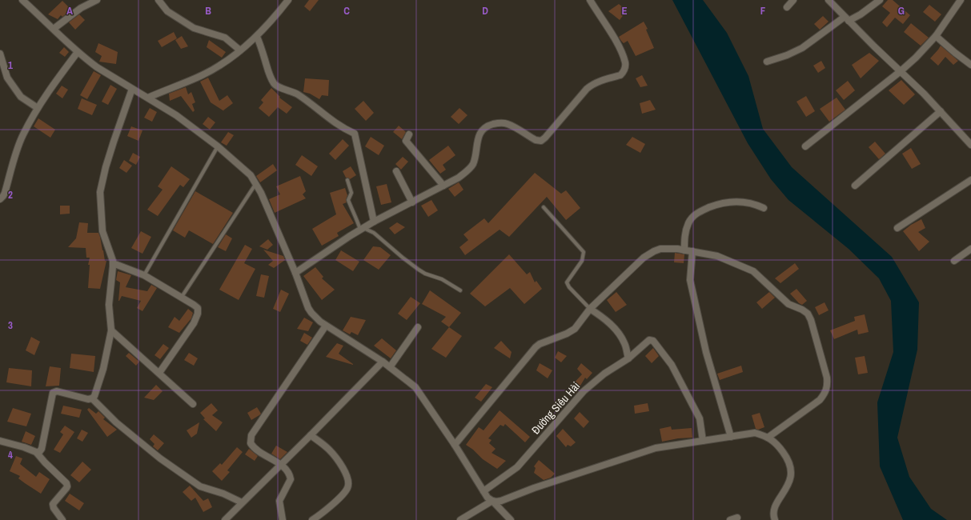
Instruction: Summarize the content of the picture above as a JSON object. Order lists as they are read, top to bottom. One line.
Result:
{"streets":{"street":["Đường Siêu Hài"]},"grid":{"columns":["A","B","C","D","E","F","G"],"rows":["1","2","3","4"]}}
